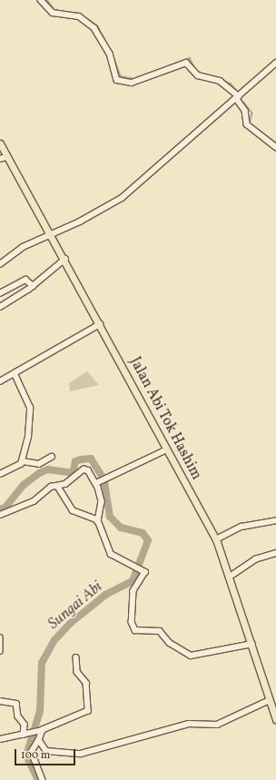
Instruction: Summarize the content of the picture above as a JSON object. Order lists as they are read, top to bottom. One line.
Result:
{"streets":{"main road":["Jalan Abi Tok Hashim"]},"water":["Sungai Abi"],"scale_bar":"100 m"}
